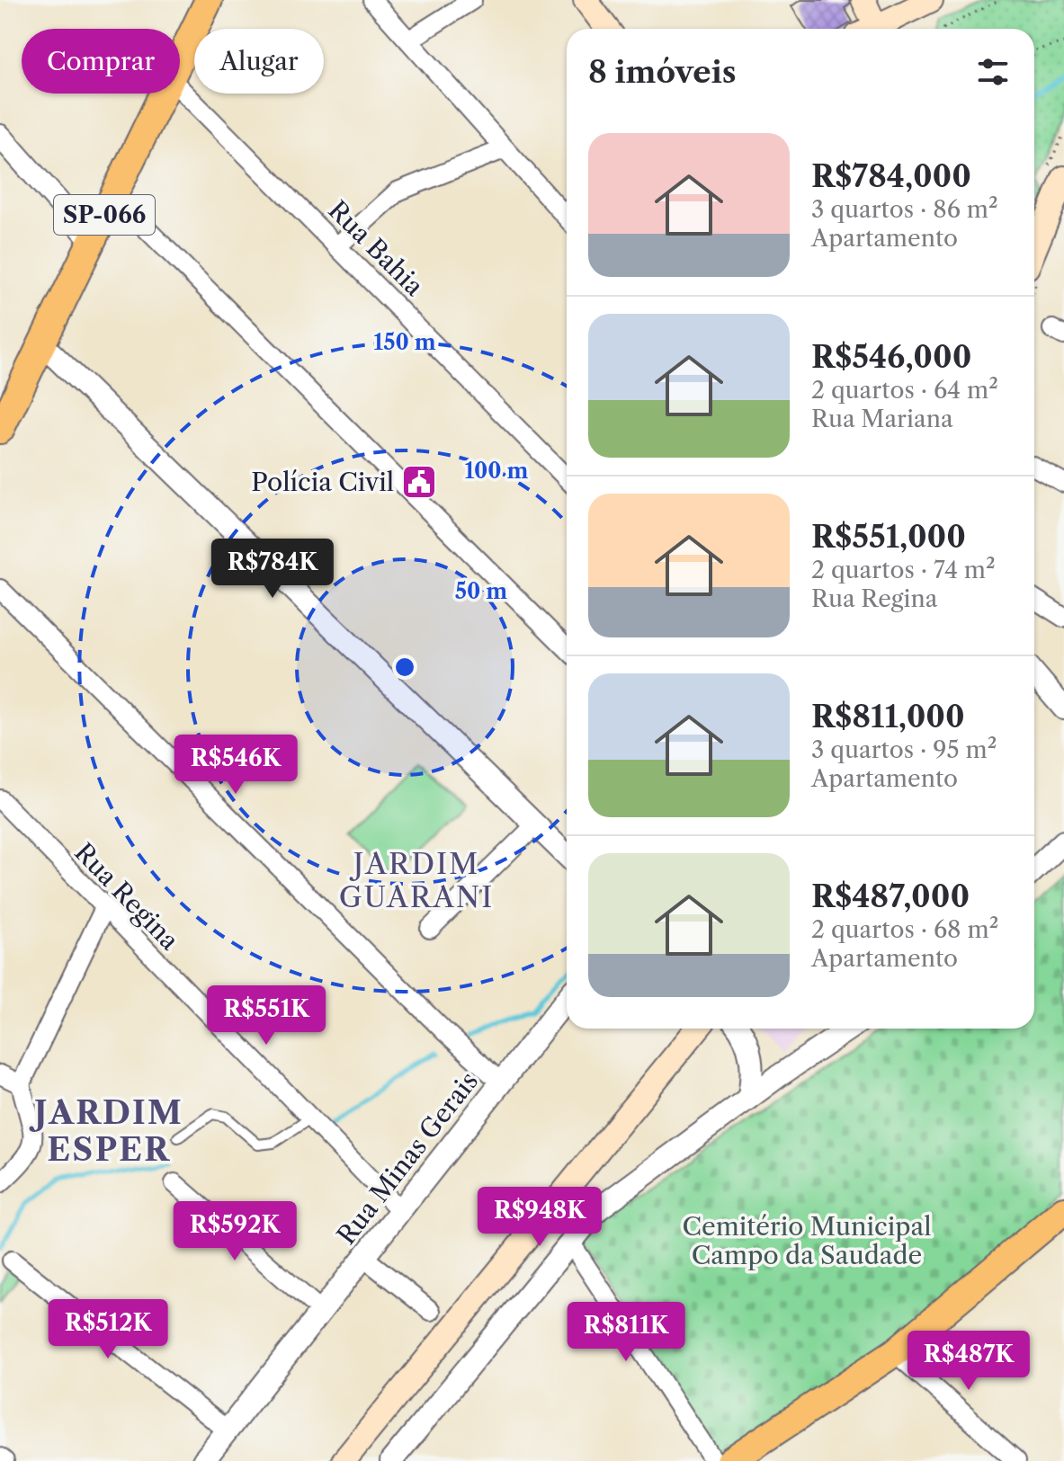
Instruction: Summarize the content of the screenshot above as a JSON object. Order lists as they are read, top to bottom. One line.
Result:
{"streets":{"main road":["SP-066"],"street":["Rua Bahia","Rua Regina","Rua Minas Gerais"]},"crossings":[["Rua Regina","Rua Minas Gerais"]],"districts":["JARDIM GUARANI","JARDIM ESPER"],"parks":["Cemitério Municipal Campo da Saudade"],"places":{"public building":["Polícia Civil"]},"page":{"chip":["Comprar","Alugar"],"heading":"8 imóveis","list":[{"name":"R$784,000","note":"3 quartos · 86 m² · Apartamento"},{"name":"R$546,000","note":"2 quartos · 64 m² · Rua Mariana"},{"name":"R$551,000","note":"2 quartos · 74 m² · Rua Regina"},{"name":"R$811,000","note":"3 quartos · 95 m² · Apartamento"},{"name":"R$487,000","note":"2 quartos · 68 m² · Apartamento"}],"price":["R$784K","R$546K","R$551K","R$948K","R$592K","R$512K","R$811K","R$487K"]},"rings":["150 m","100 m","50 m"]}
